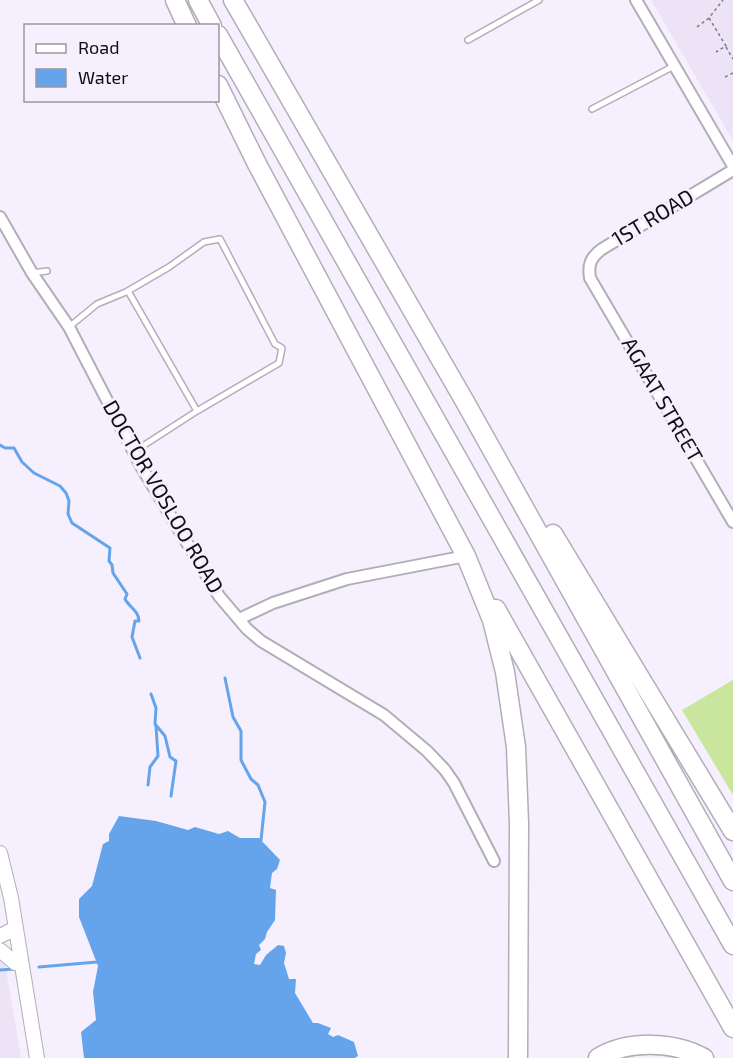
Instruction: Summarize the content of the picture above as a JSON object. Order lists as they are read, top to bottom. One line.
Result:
{"streets":{"street":["1ST ROAD","AGAAT STREET","DOCTOR VOSLOO ROAD"]},"crossings":[["1ST ROAD","AGAAT STREET"]],"legend":["Road","Water"]}
